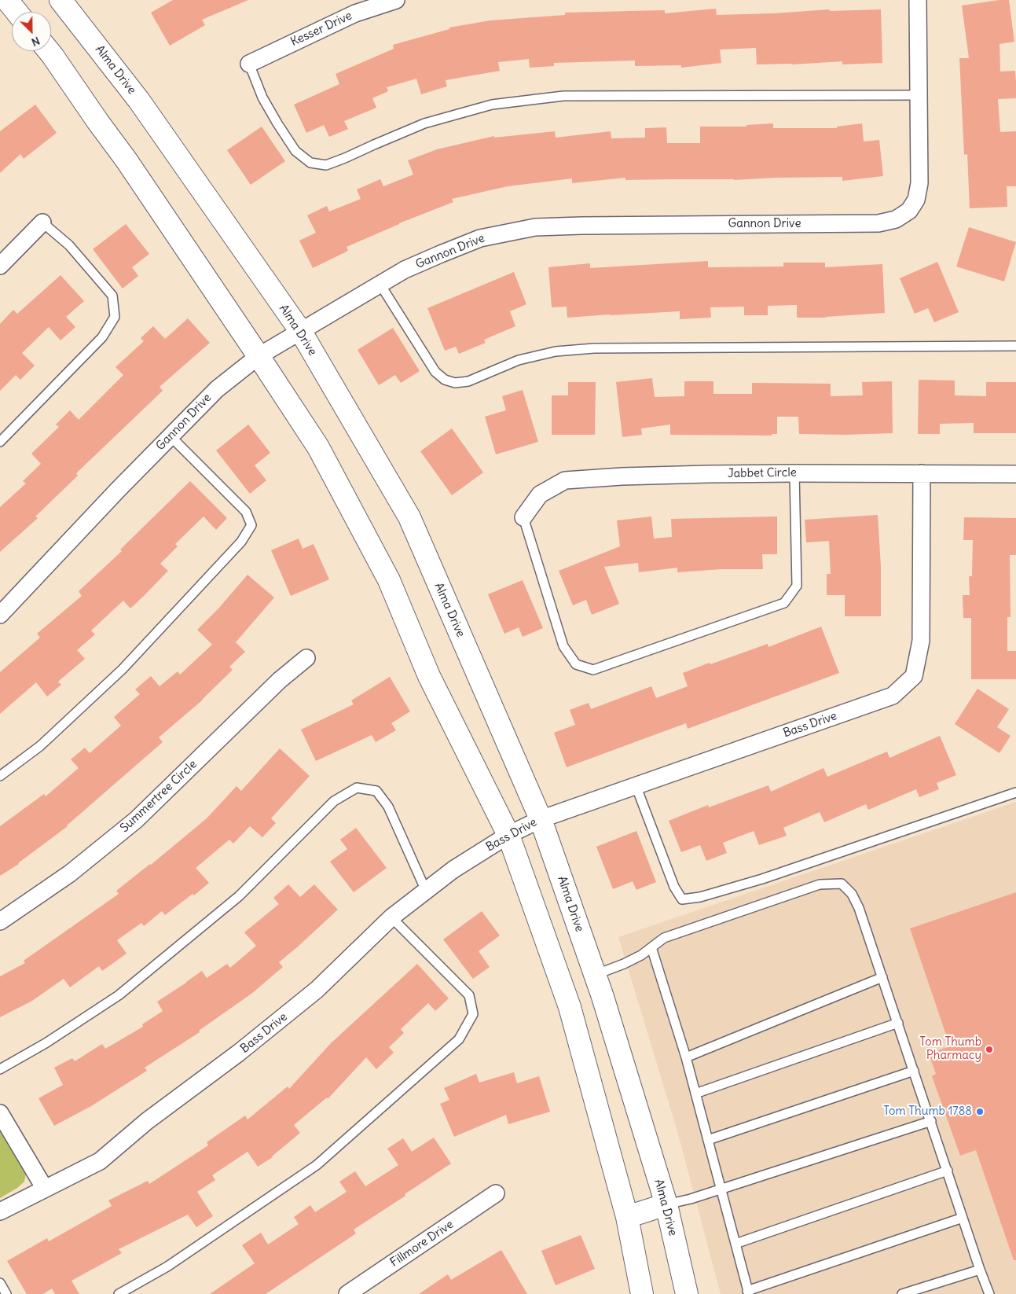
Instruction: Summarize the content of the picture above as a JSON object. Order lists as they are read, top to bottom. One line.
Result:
{"streets":{"main road":["Alma Drive"],"street":["Kesser Drive","Gannon Drive","Jabbet Circle","Bass Drive","Summertree Circle","Fillmore Drive"]},"crossings":[["Alma Drive","Gannon Drive"],["Alma Drive","Bass Drive"],["Jabbet Circle","Bass Drive"]],"places":["Tom Thumb Pharmacy","Tom Thumb 1788"],"north":"bottom right"}
